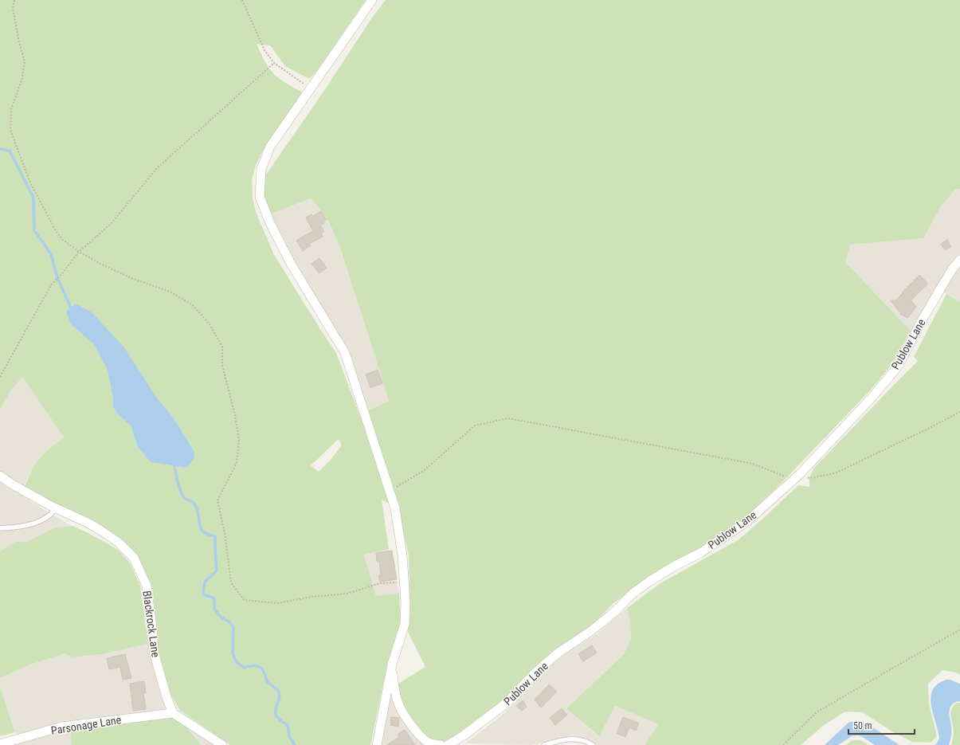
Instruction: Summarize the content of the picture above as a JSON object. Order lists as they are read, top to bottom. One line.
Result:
{"streets":{"street":["Publow Lane","Blackrock Lane","Parsonage Lane"]},"crossings":[["Blackrock Lane","Parsonage Lane"]],"scale_bar":"50 m"}
